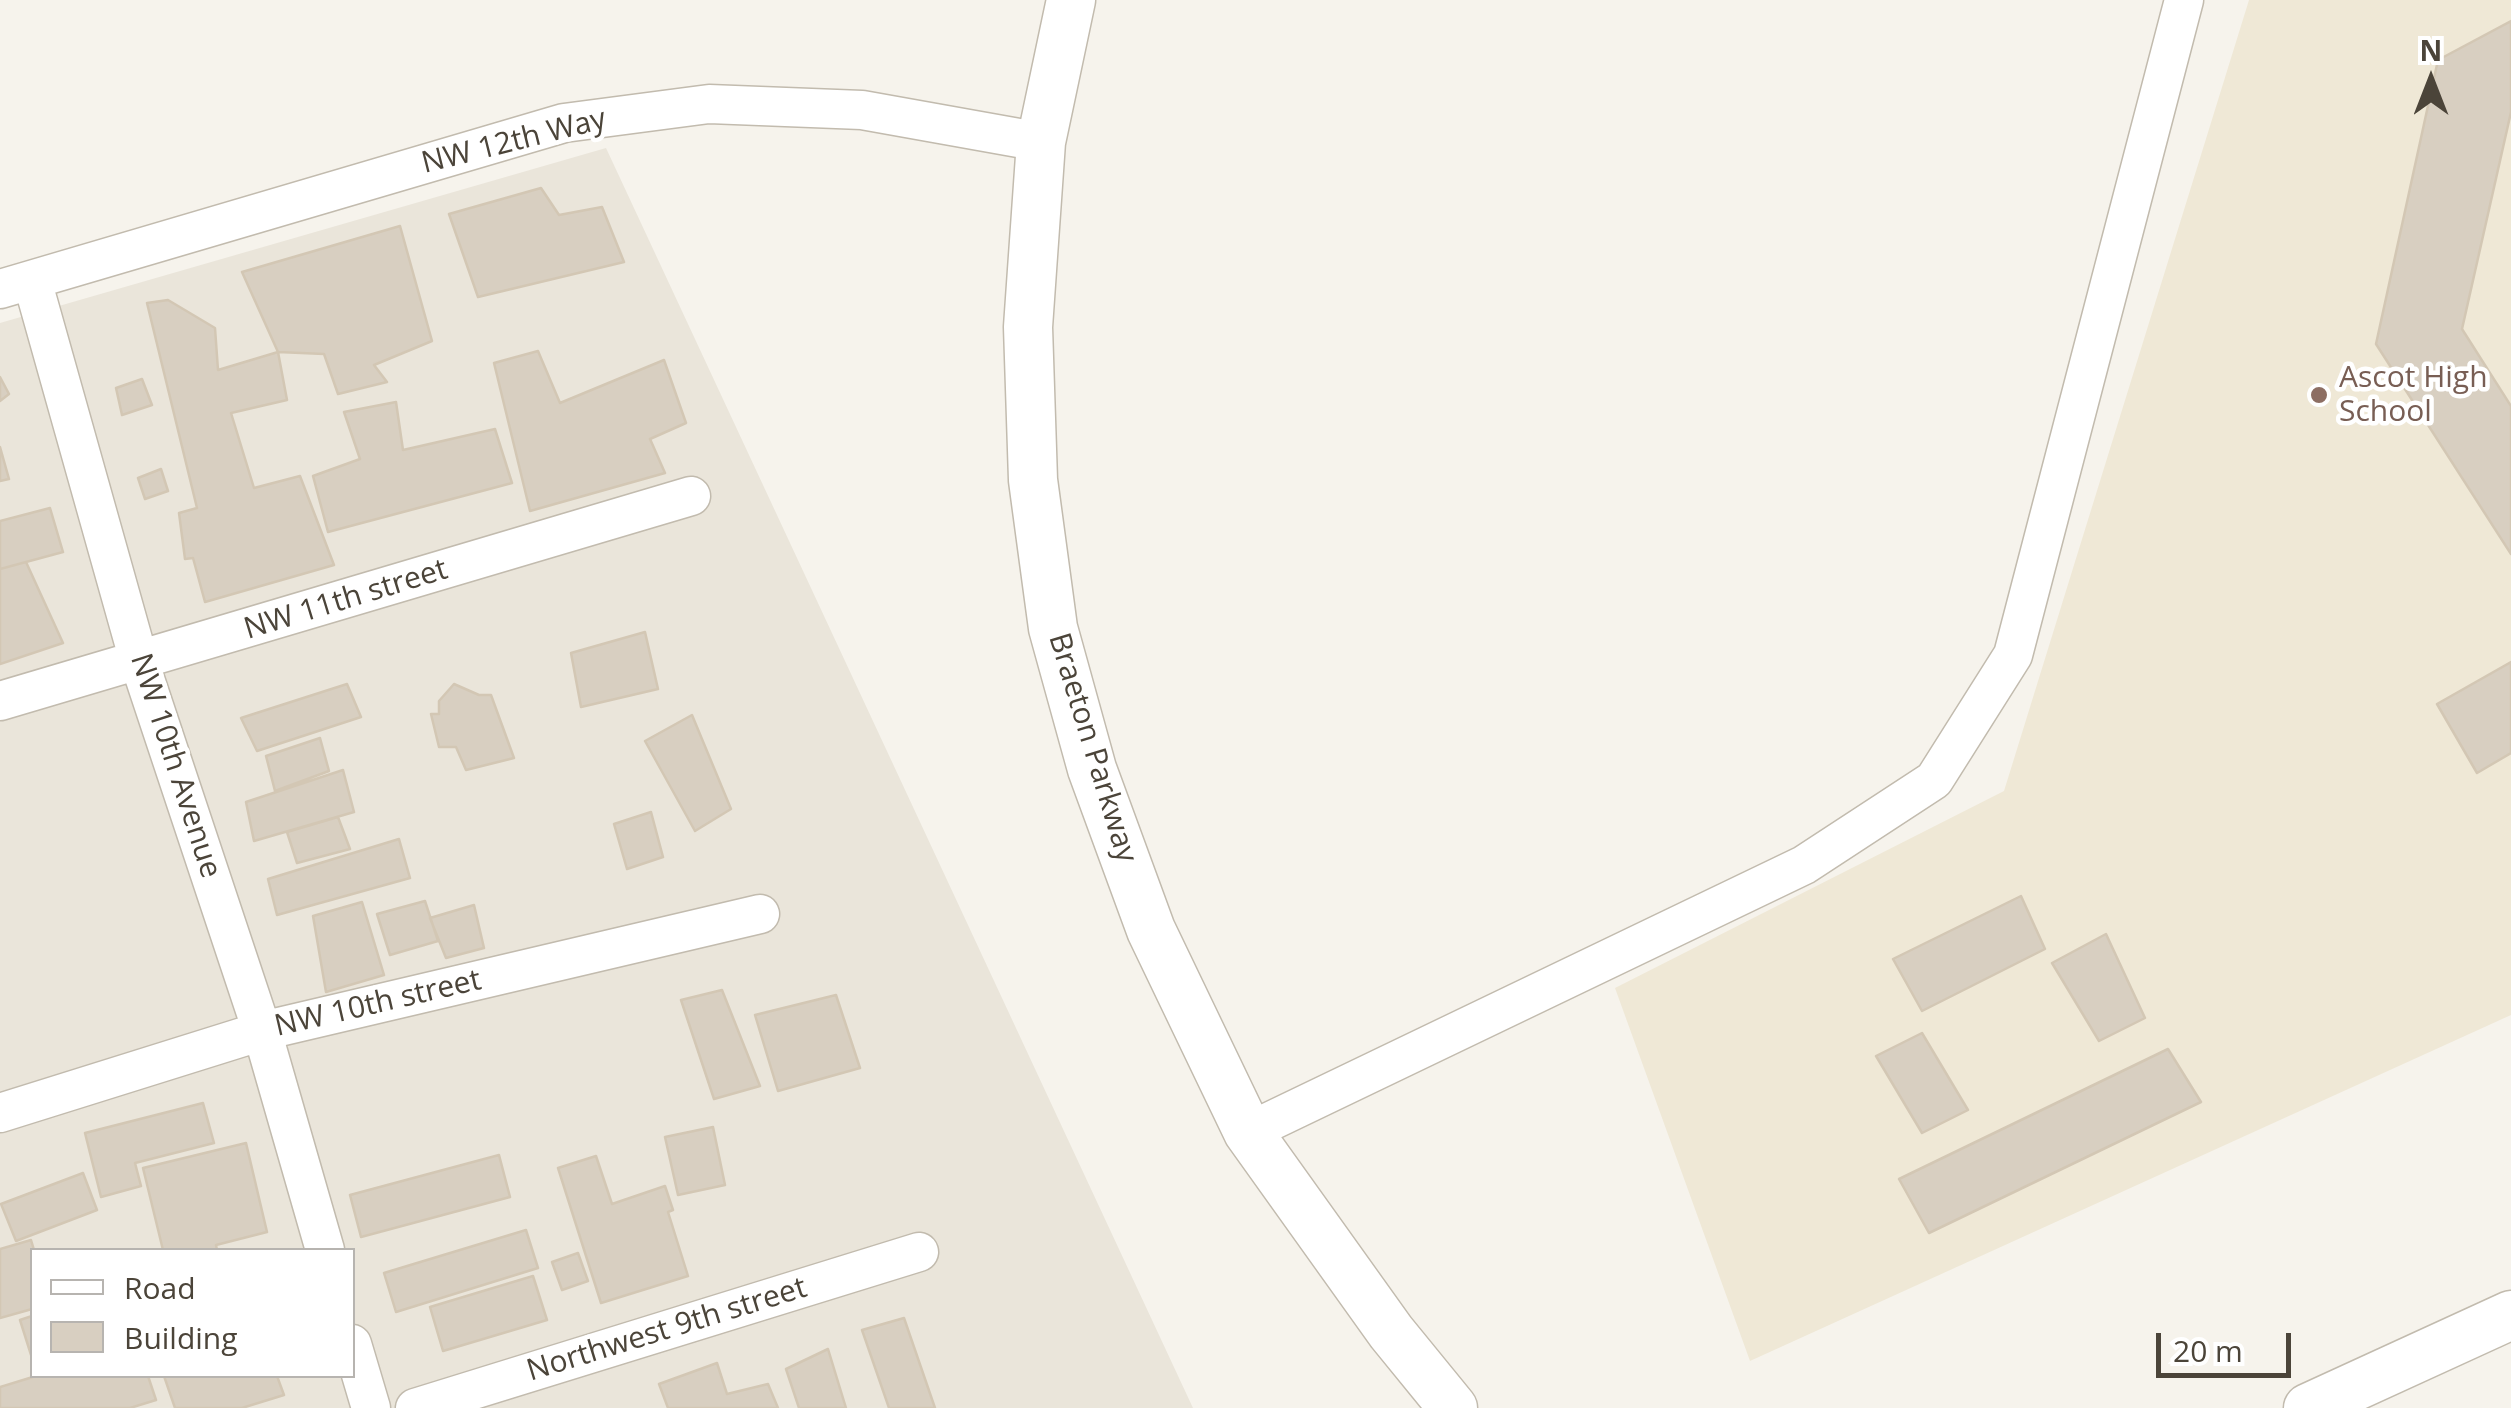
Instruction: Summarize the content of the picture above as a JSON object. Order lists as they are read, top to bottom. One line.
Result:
{"streets":{"street":["NW 12th Way","NW 11th street","Braeton Parkway","NW 10th Avenue","NW 10th street","Northwest 9th street"]},"crossings":[["NW 12th Way","Braeton Parkway"],["NW 12th Way","NW 10th Avenue"],["NW 11th street","NW 10th Avenue"],["NW 10th Avenue","NW 10th street"]],"places":["Ascot High School"],"legend":["Road","Building"],"scale_bar":"20 m","north":"top"}
